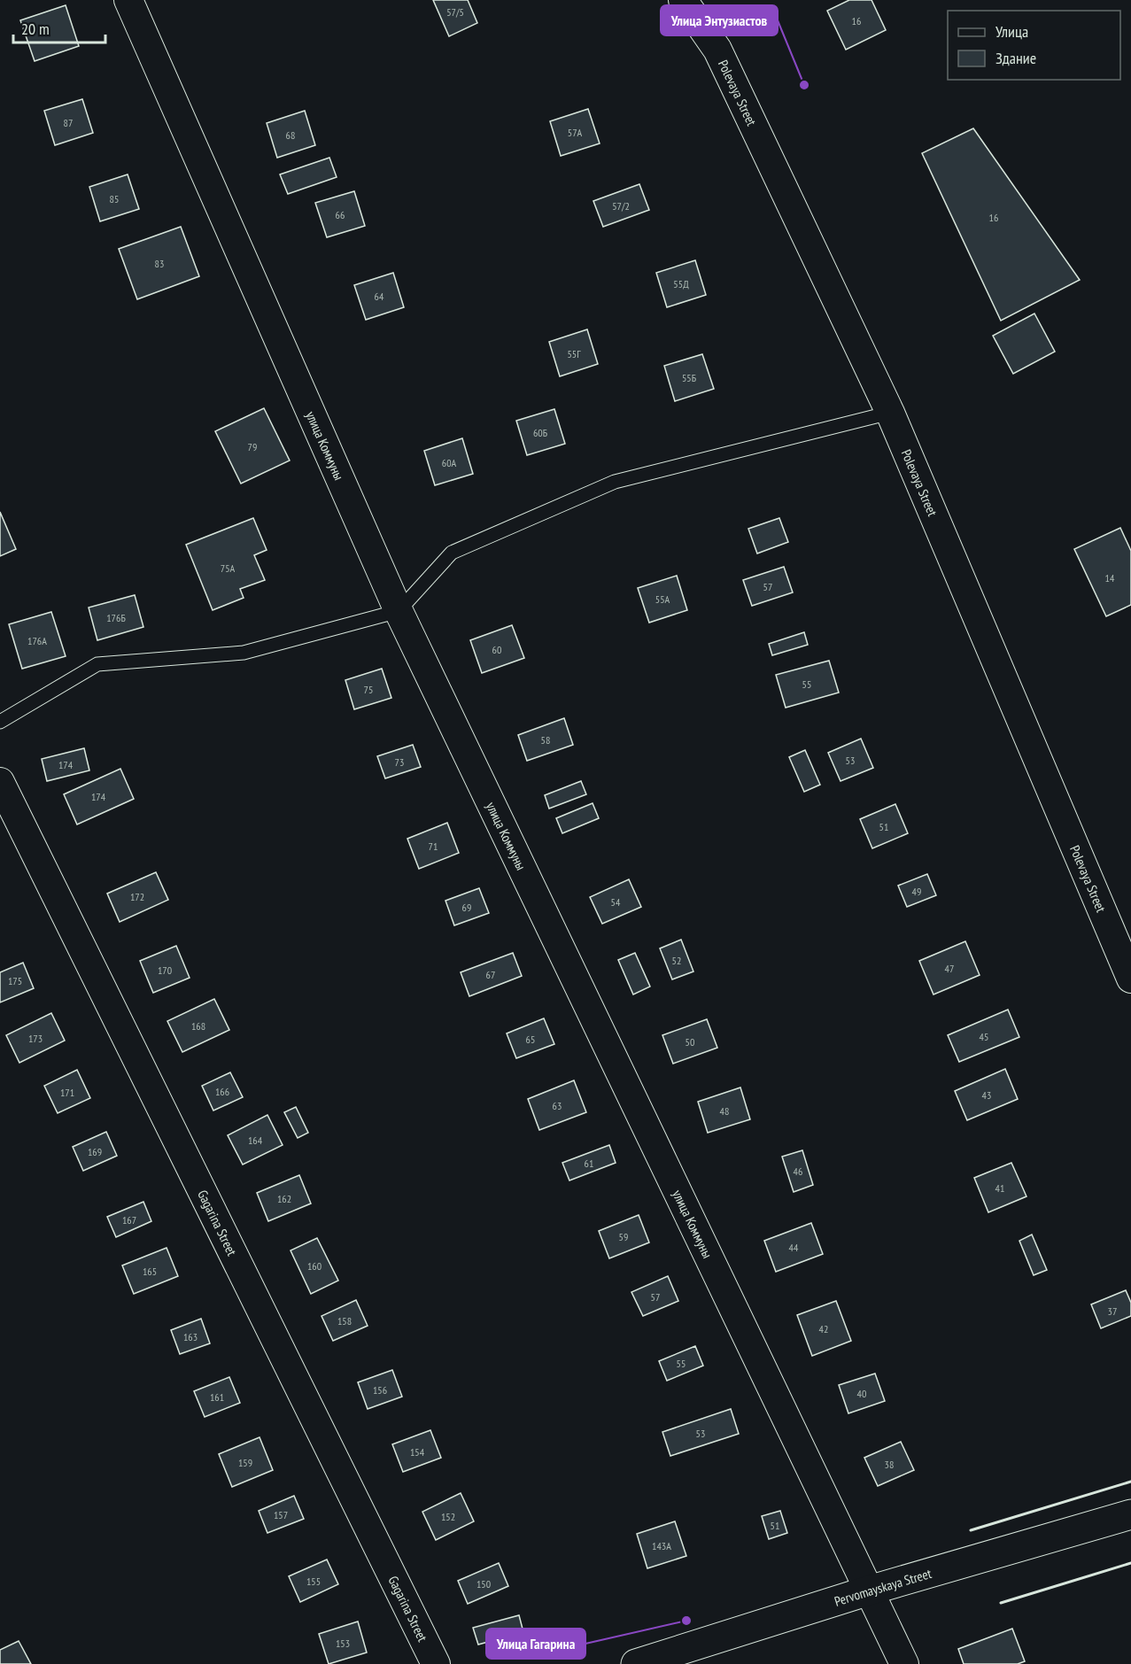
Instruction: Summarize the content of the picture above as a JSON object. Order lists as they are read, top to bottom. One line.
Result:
{"streets":{"main road":["Pervomayskaya Street"],"street":["Polevaya Street","улица Коммуны","Gagarina Street"]},"crossings":[["улица Коммуны","Pervomayskaya Street"]],"places":["Улица Энтузиастов","Улица Гагарина"],"house_numbers":["57/5","16","87","57А","68","85","57/2","66","16","83","55Д","64","55Г","55Б","60Б","79","60А","75А","14","57","55А","176Б","176А","60","55","75","58","53","73","174","174","51","71","49","172","54","69","52","47","170","67","175","168","45","173","65","50","166","171","43","63","48","164","169","61","46","41","162","167","59","44","160","165","57","37","158","42","163","55","156","40","161","53","154","159","38","157","152","51","143А","155","150","153"],"legend":["Улица","Здание"],"scale_bar":"20 m"}
